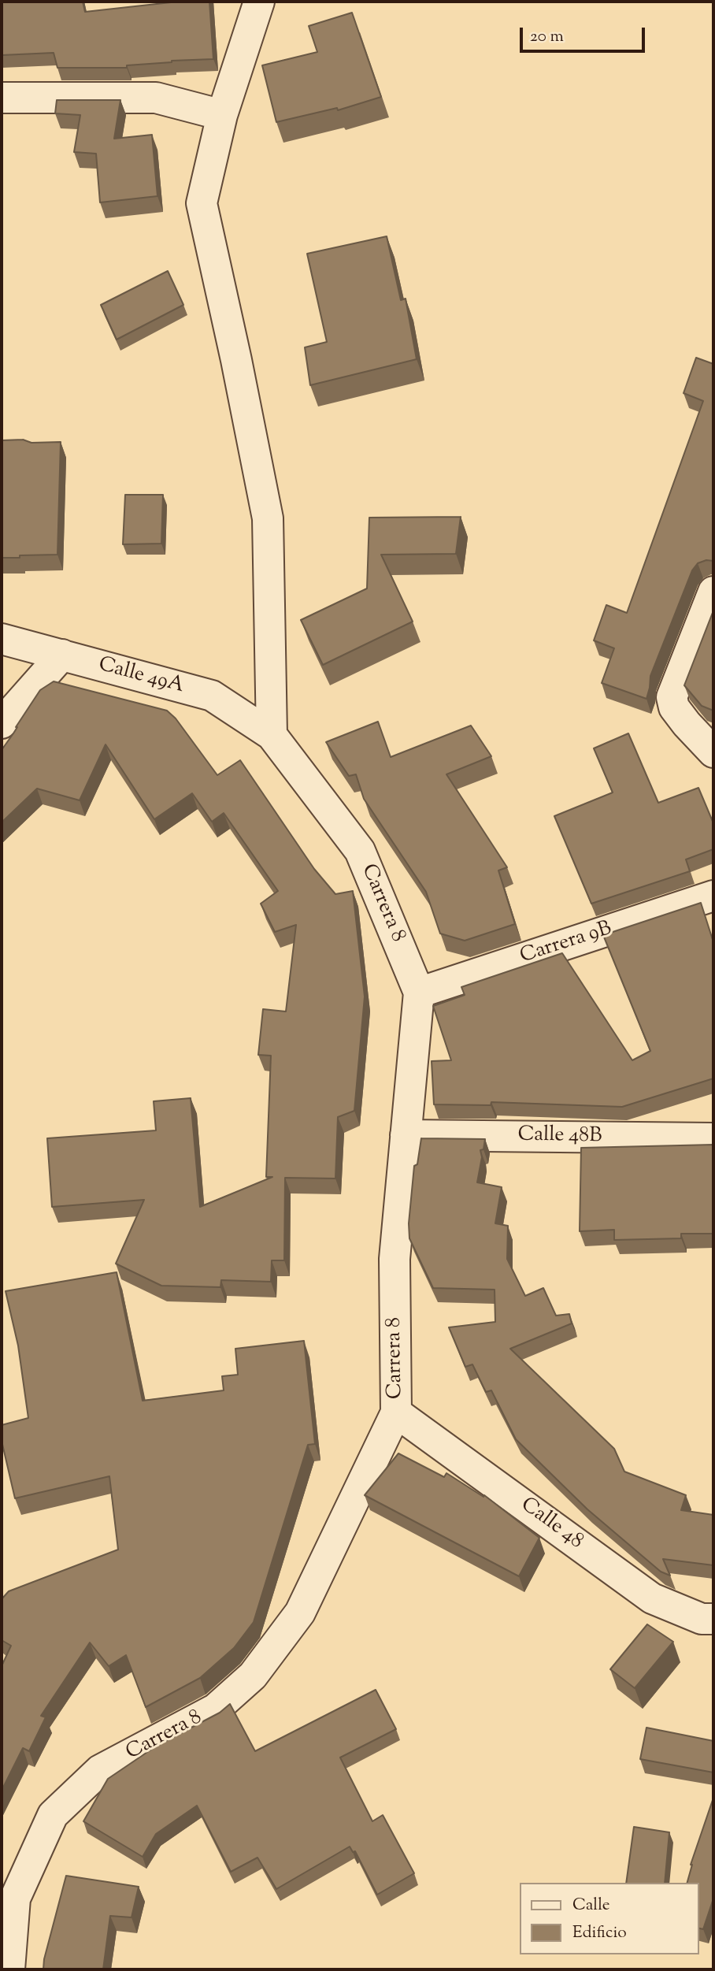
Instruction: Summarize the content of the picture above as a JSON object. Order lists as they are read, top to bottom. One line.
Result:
{"streets":{"street":["Calle 49A","Carrera 8","Carrera 9B","Calle 48B","Calle 48"]},"crossings":[["Calle 49A","Carrera 8"],["Carrera 8","Carrera 9B"],["Carrera 8","Calle 48B"],["Carrera 8","Calle 48"]],"legend":["Calle","Edificio"],"scale_bar":"20 m"}
